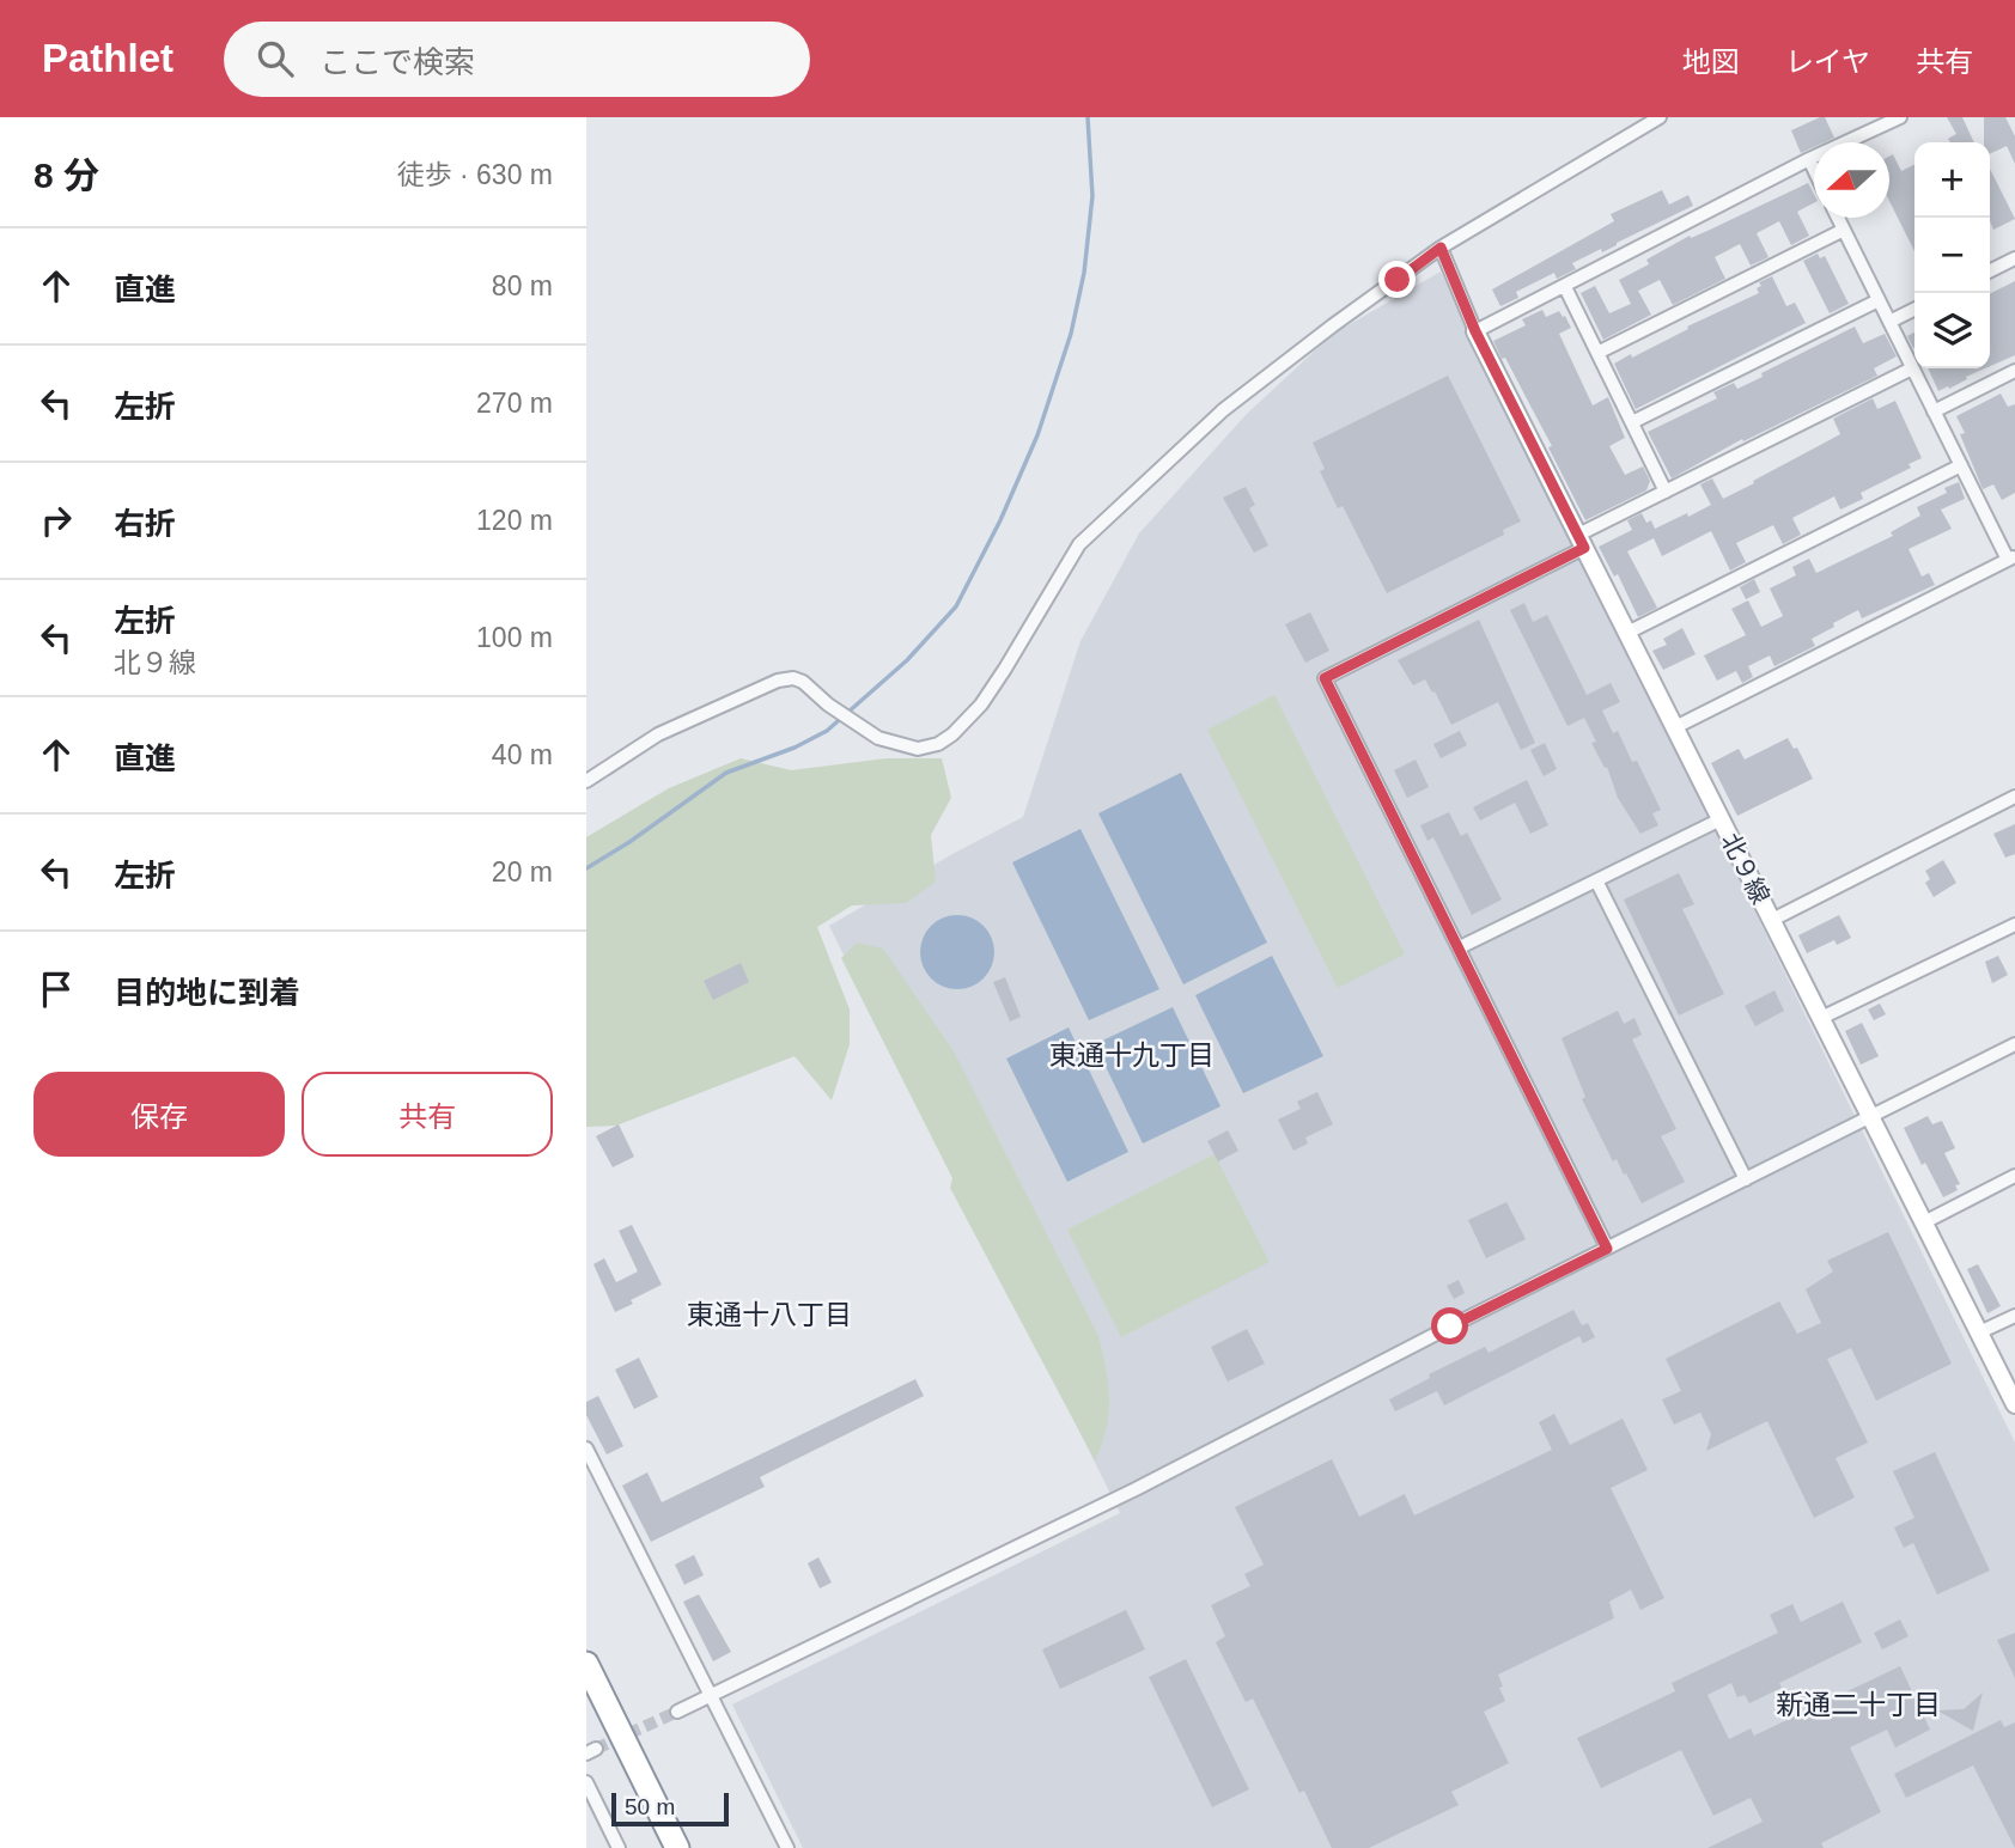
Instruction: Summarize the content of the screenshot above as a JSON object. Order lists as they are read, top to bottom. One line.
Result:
{"streets":{"street":["北９線"]},"districts":["東通十九丁目","東通十八丁目","新通二十丁目"],"scale_bar":"50 m","north":"left","page":{"header":"Pathlet","search":"ここで検索","nav":["地図","レイヤ","共有"],"heading":["8 分","徒歩 · 630 m"],"map_buttons":["+","−"],"list":[["直進","80 m"],["左折","270 m"],["右折","120 m"],["左折","北９線","100 m"],["直進","40 m"],["左折","20 m"],"目的地に到着"],"buttons":["保存","共有"],"scale":"50 m"}}
